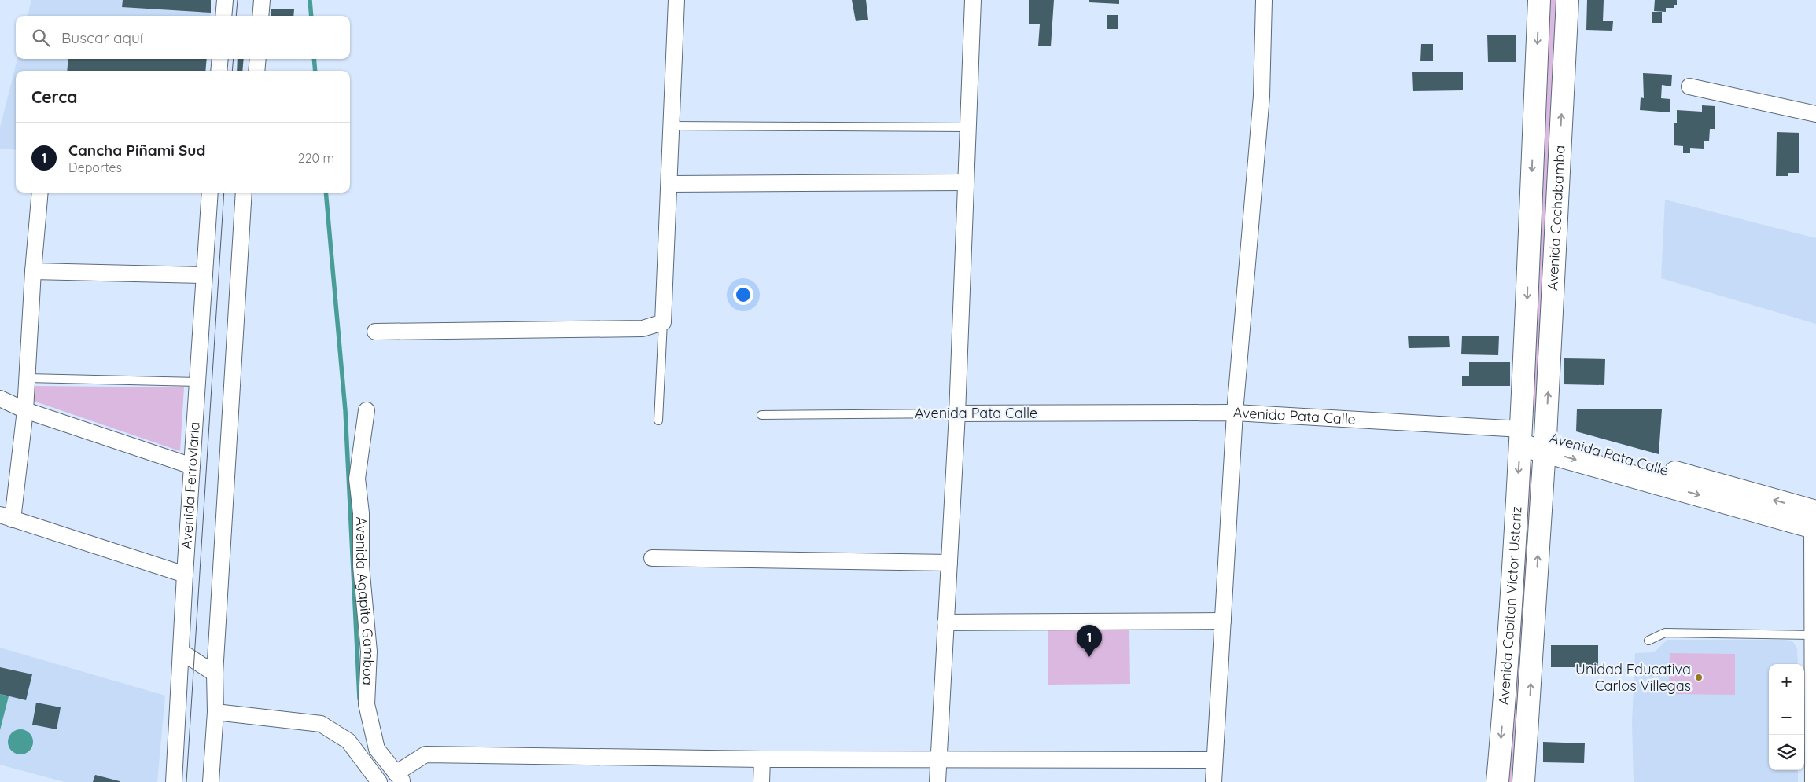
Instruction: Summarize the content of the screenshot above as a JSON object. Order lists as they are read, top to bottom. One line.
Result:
{"streets":{"main road":["Avenida Cochabamba","Avenida Pata Calle","Avenida Capitan Víctor Ustariz"],"street":["Avenida Ferroviaria","Avenida Agapito Gamboa"]},"crossings":[["Avenida Cochabamba","Avenida Pata Calle"],["Avenida Cochabamba","Avenida Capitan Víctor Ustariz"],["Avenida Pata Calle","Avenida Capitan Víctor Ustariz"]],"places":["Unidad Educativa Carlos Villegas"],"page":{"search":"Buscar aquí","heading":"Cerca","list":[{"mark":"1","name":"Cancha Piñami Sud","note":"Deportes","value":"220 m"}],"pins":"1","map_buttons":["+","−"]}}
